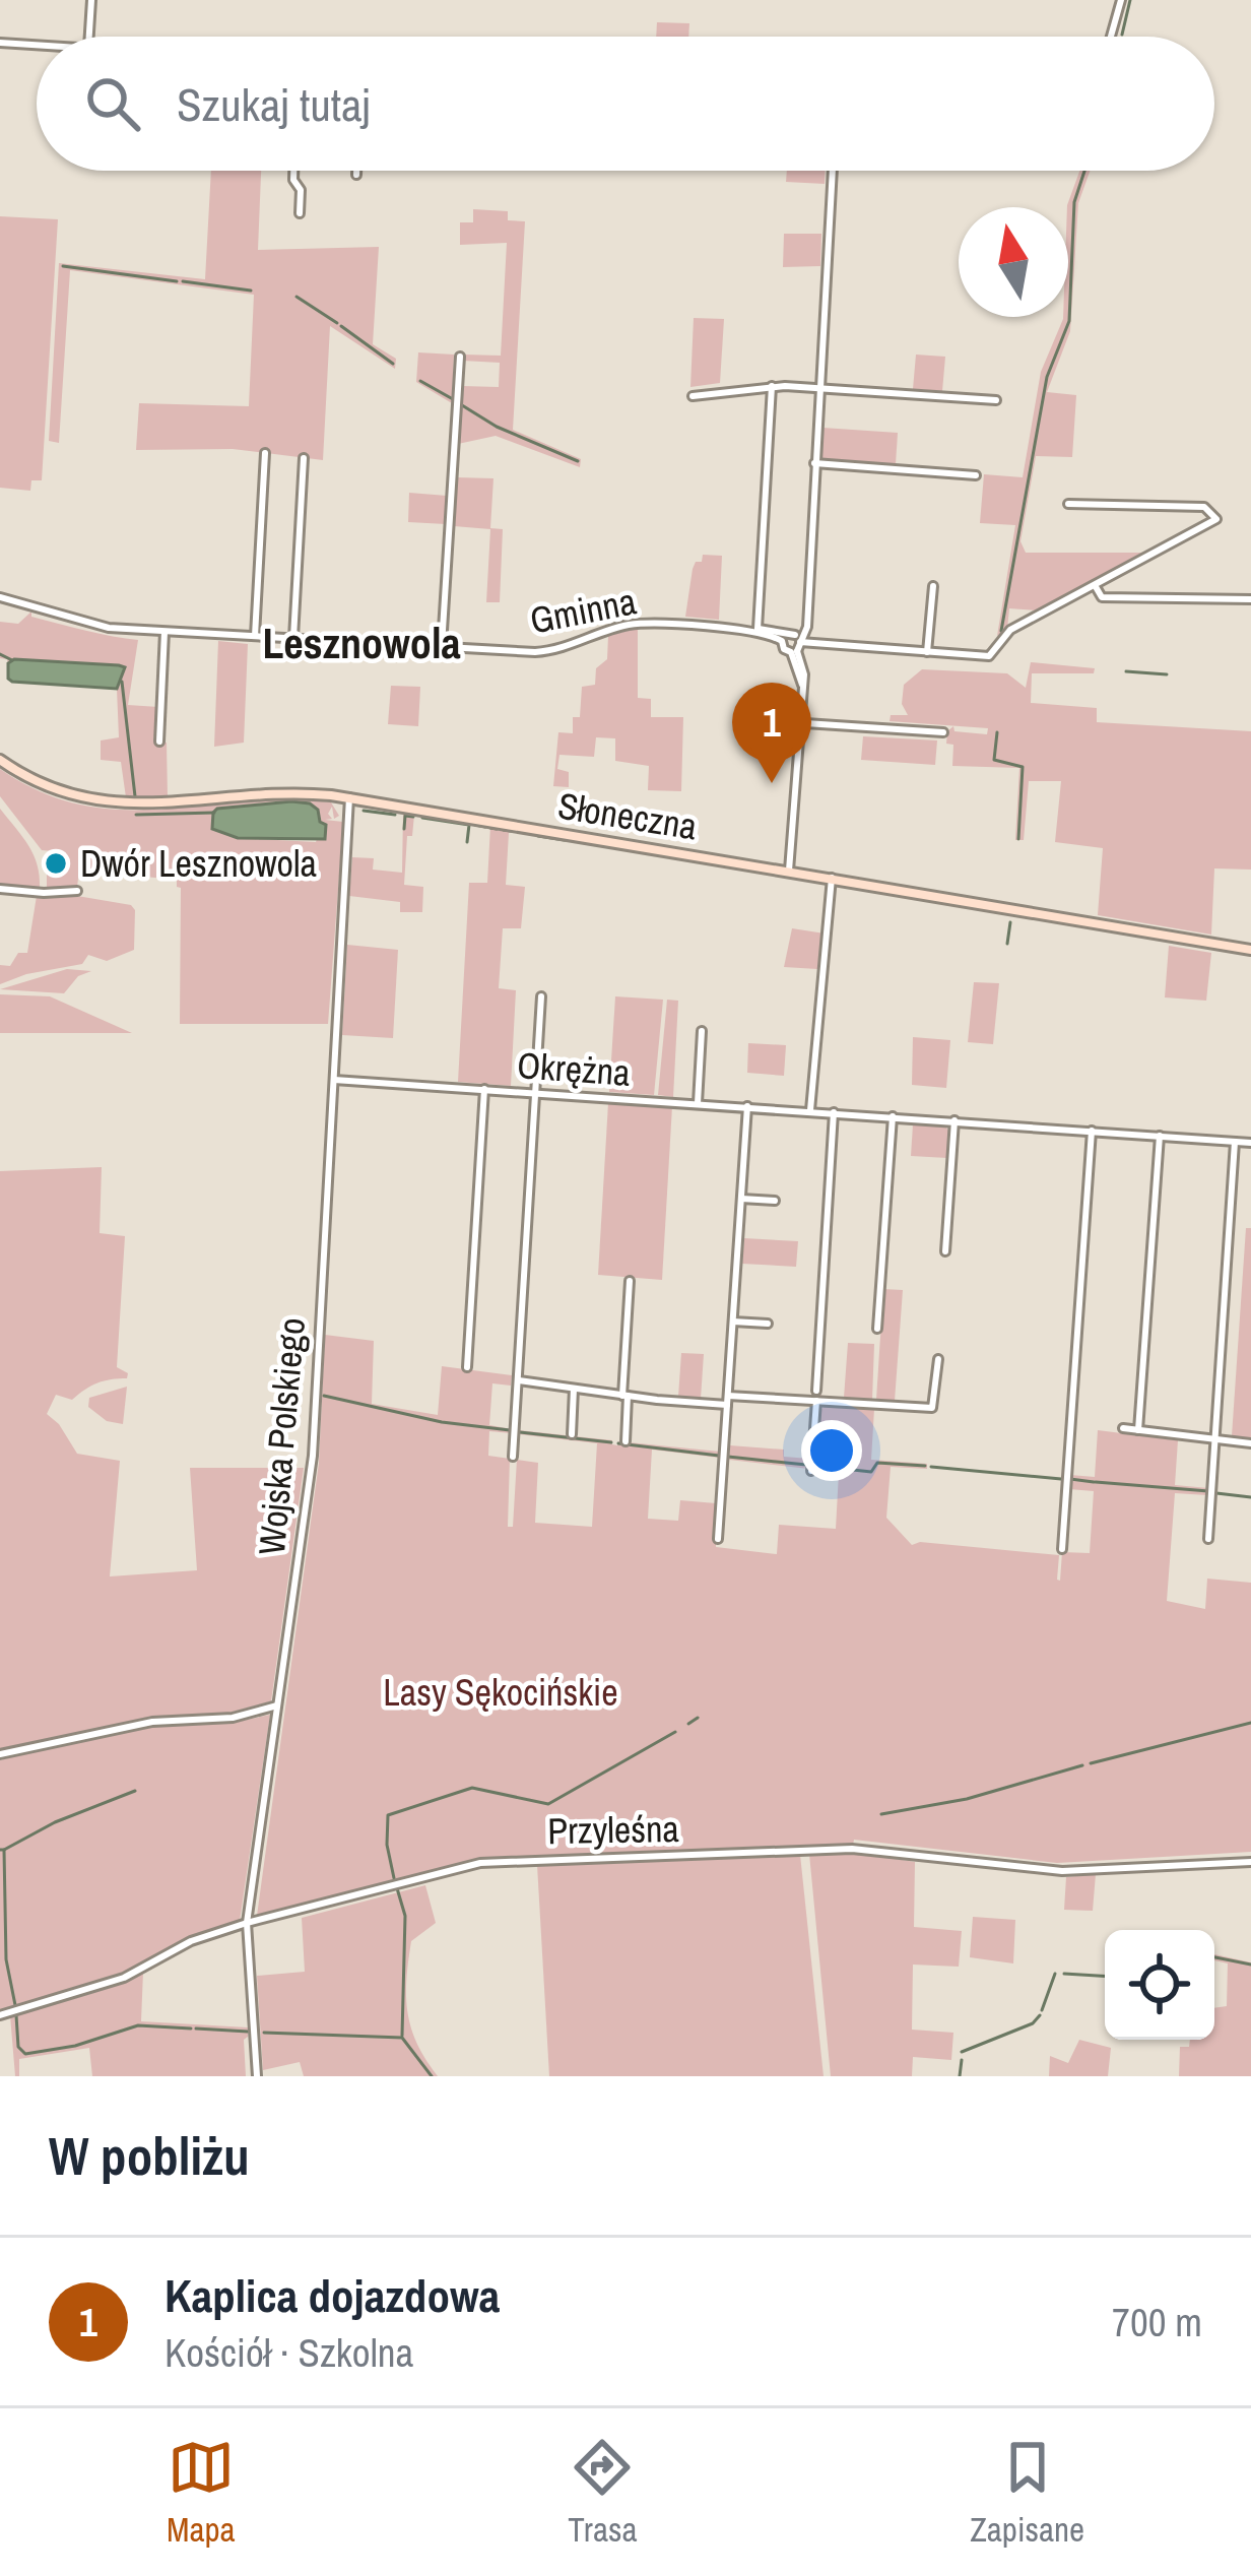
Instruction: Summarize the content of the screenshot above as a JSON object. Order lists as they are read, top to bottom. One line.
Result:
{"streets":{"main road":["Słoneczna"],"street":["Gminna","Okrężna","Wojska Polskiego","Przyleśna"]},"crossings":[["Słoneczna","Wojska Polskiego"],["Okrężna","Wojska Polskiego"],["Wojska Polskiego","Przyleśna"]],"districts":["Lesznowola"],"parks":["Lasy Sękocińskie"],"places":["Dwór Lesznowola"],"north":"top","page":{"search":"Szukaj tutaj","pins":"1","heading":"W pobliżu","list":[{"mark":"1","name":"Kaplica dojazdowa","note":"Kościół · Szkolna","value":"700 m"}],"nav":["Mapa","Trasa","Zapisane"]}}
